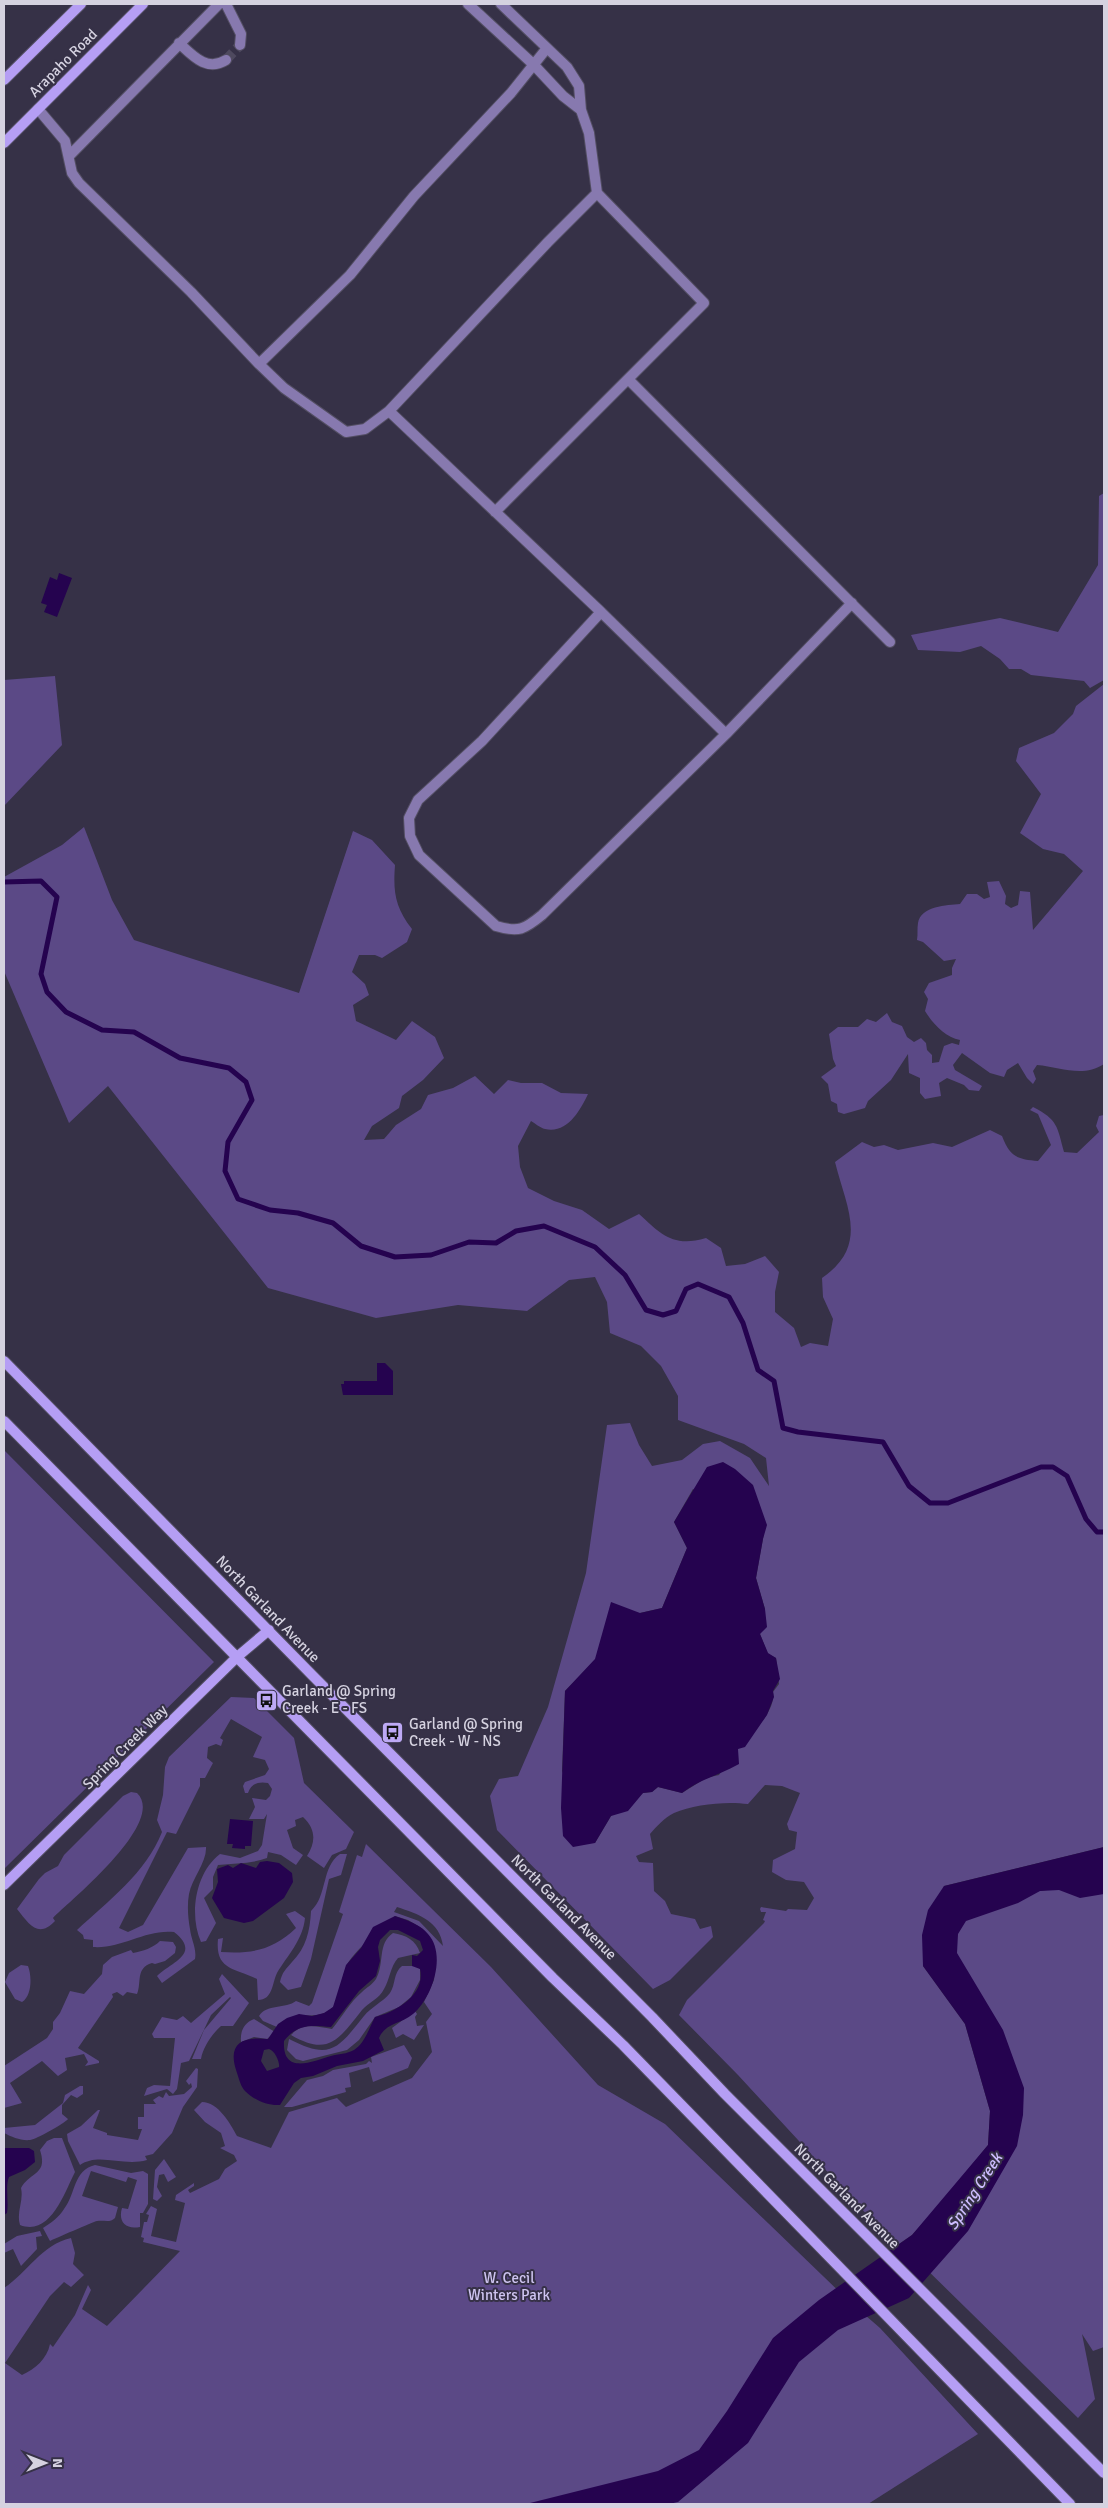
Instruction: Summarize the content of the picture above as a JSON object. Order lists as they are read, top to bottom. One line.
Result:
{"streets":{"main road":["Arapaho Road","North Garland Avenue","Spring Creek Way"]},"crossings":[["North Garland Avenue","Spring Creek Way"]],"water":["Spring Creek"],"parks":["W. Cecil Winters Park"],"places":{"bus stop":["Garland @ Spring Creek - E - FS","Garland @ Spring Creek - W - NS"]},"north":"right"}
